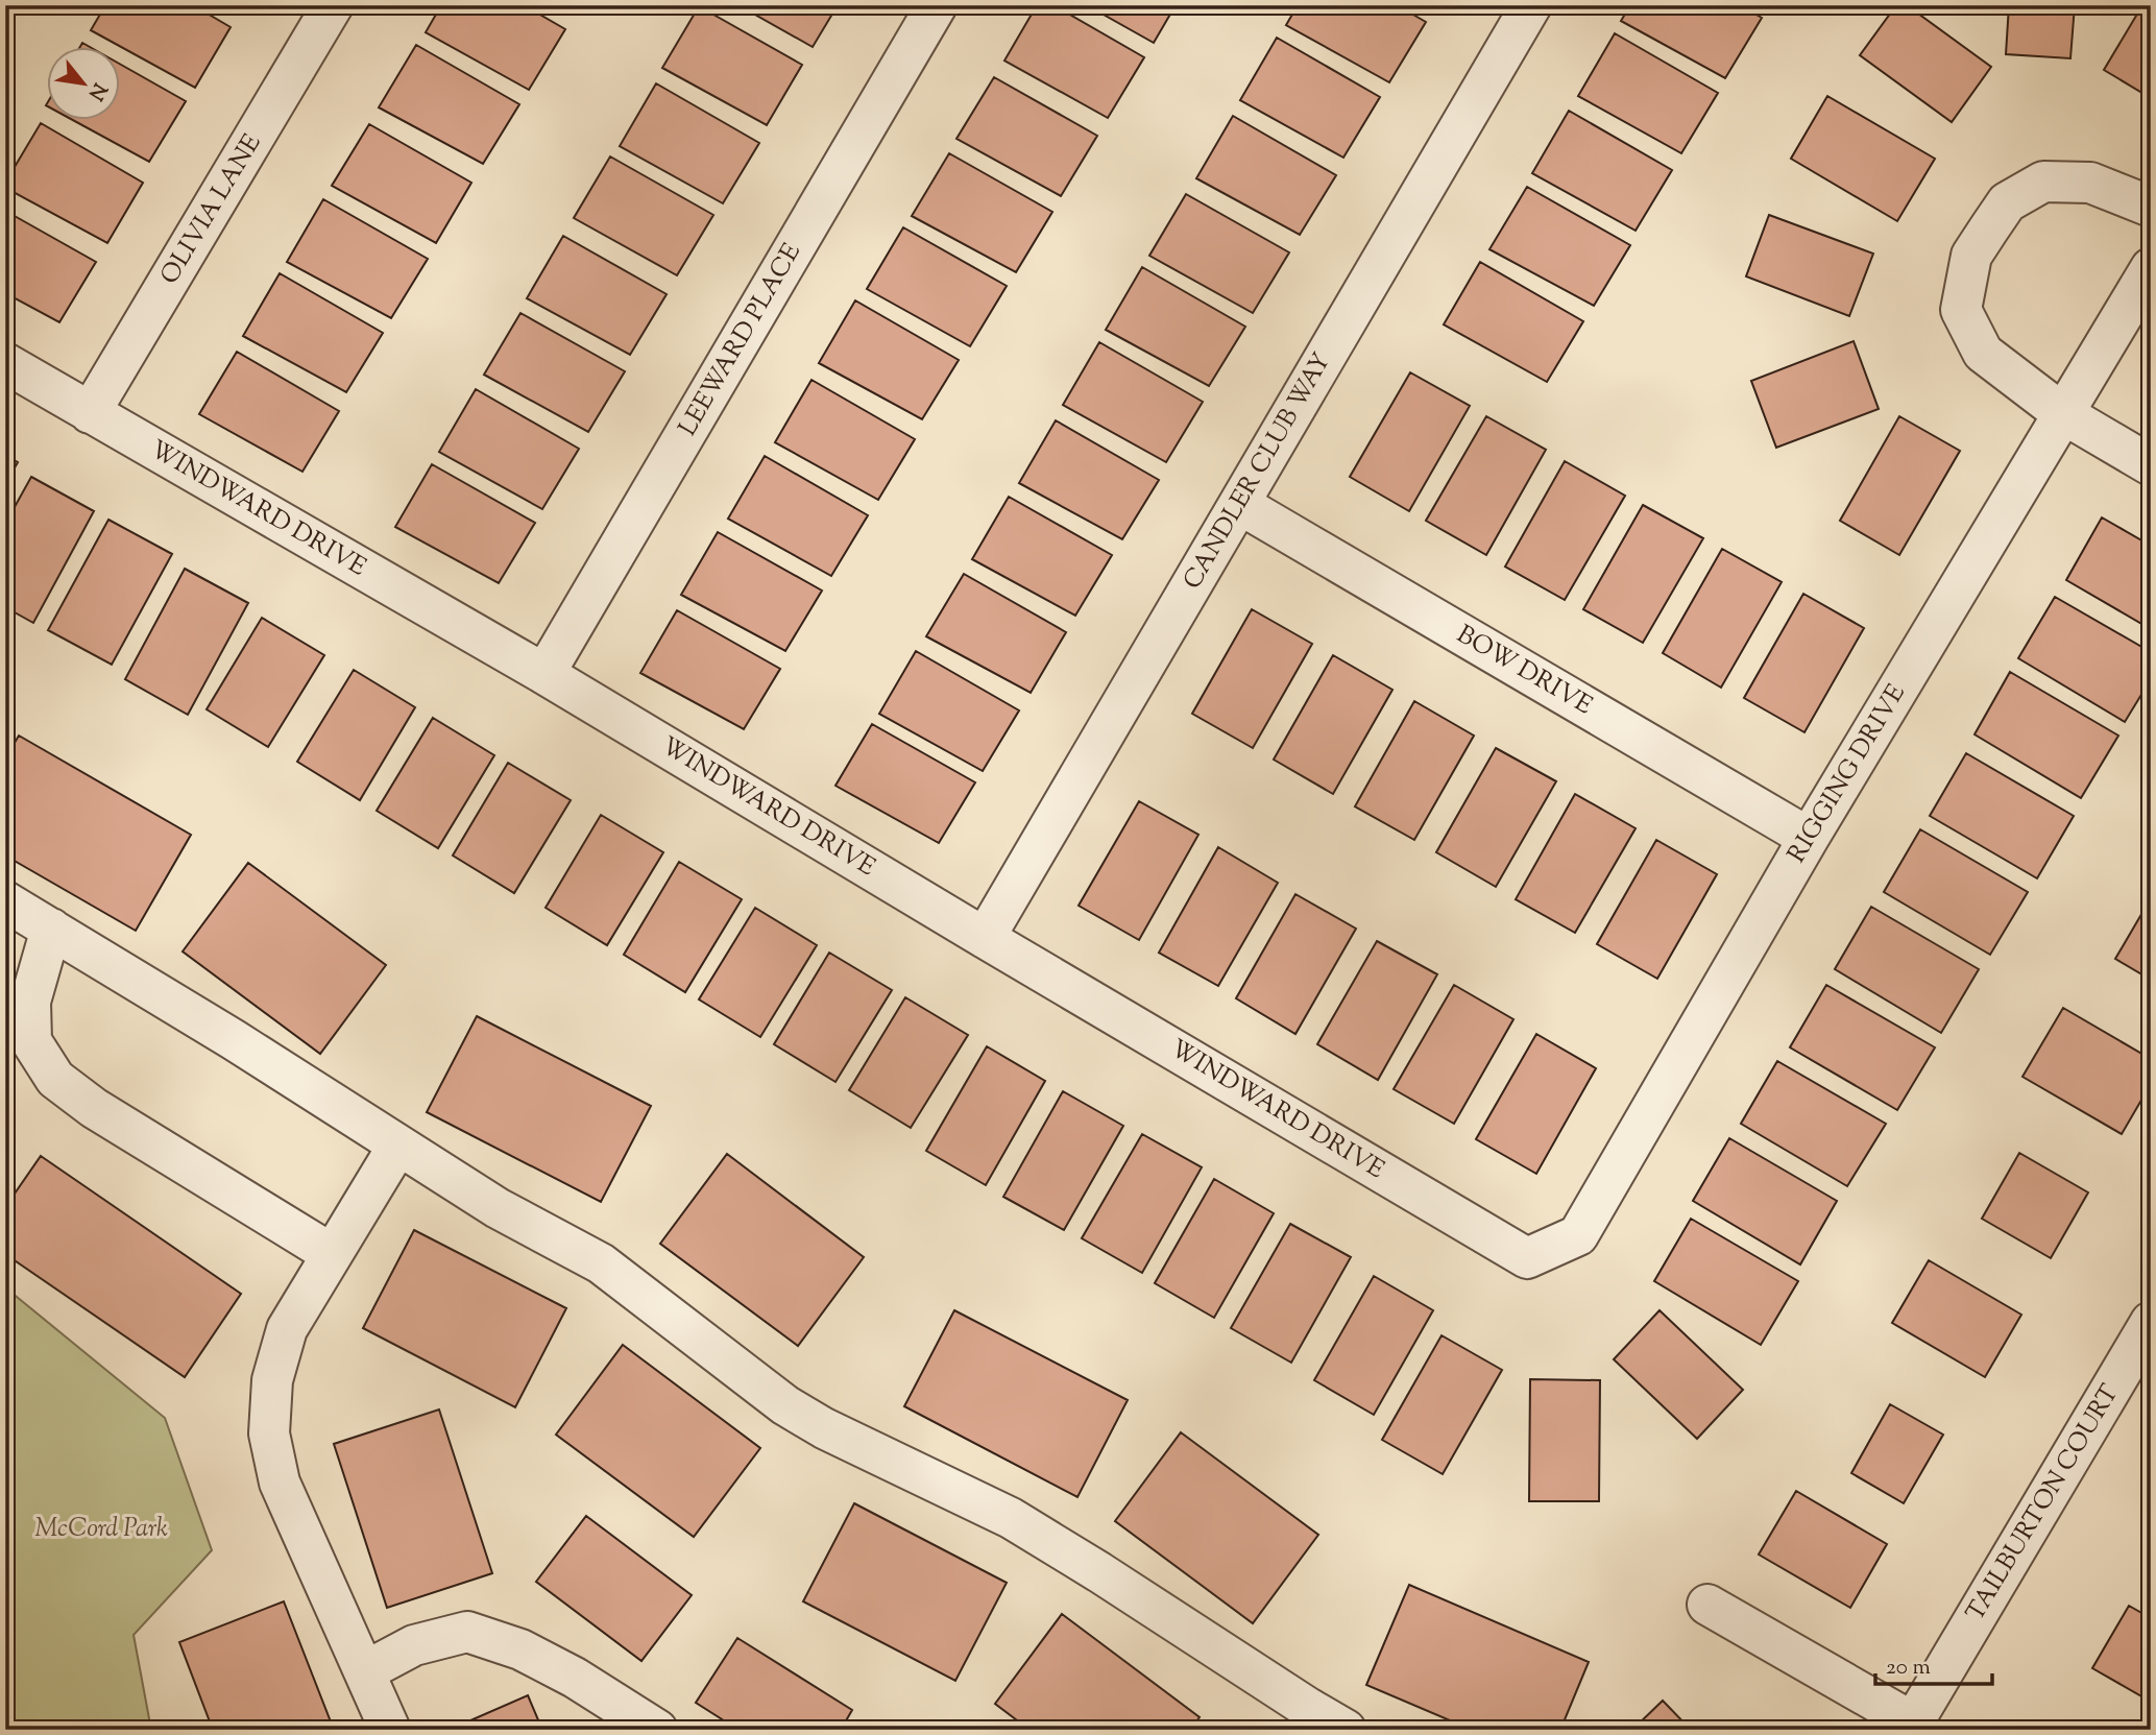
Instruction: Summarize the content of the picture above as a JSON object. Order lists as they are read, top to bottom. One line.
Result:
{"streets":{"street":["OLIVIA LANE","LEEWARD PLACE","CANDLER CLUB WAY","WINDWARD DRIVE","BOW DRIVE","RIGGING DRIVE","TAILBURTON COURT"]},"crossings":[["OLIVIA LANE","WINDWARD DRIVE"],["LEEWARD PLACE","WINDWARD DRIVE"],["CANDLER CLUB WAY","WINDWARD DRIVE"],["CANDLER CLUB WAY","BOW DRIVE"],["WINDWARD DRIVE","RIGGING DRIVE"],["BOW DRIVE","RIGGING DRIVE"]],"parks":["McCord Park"],"scale_bar":"20 m","north":"bottom right"}
